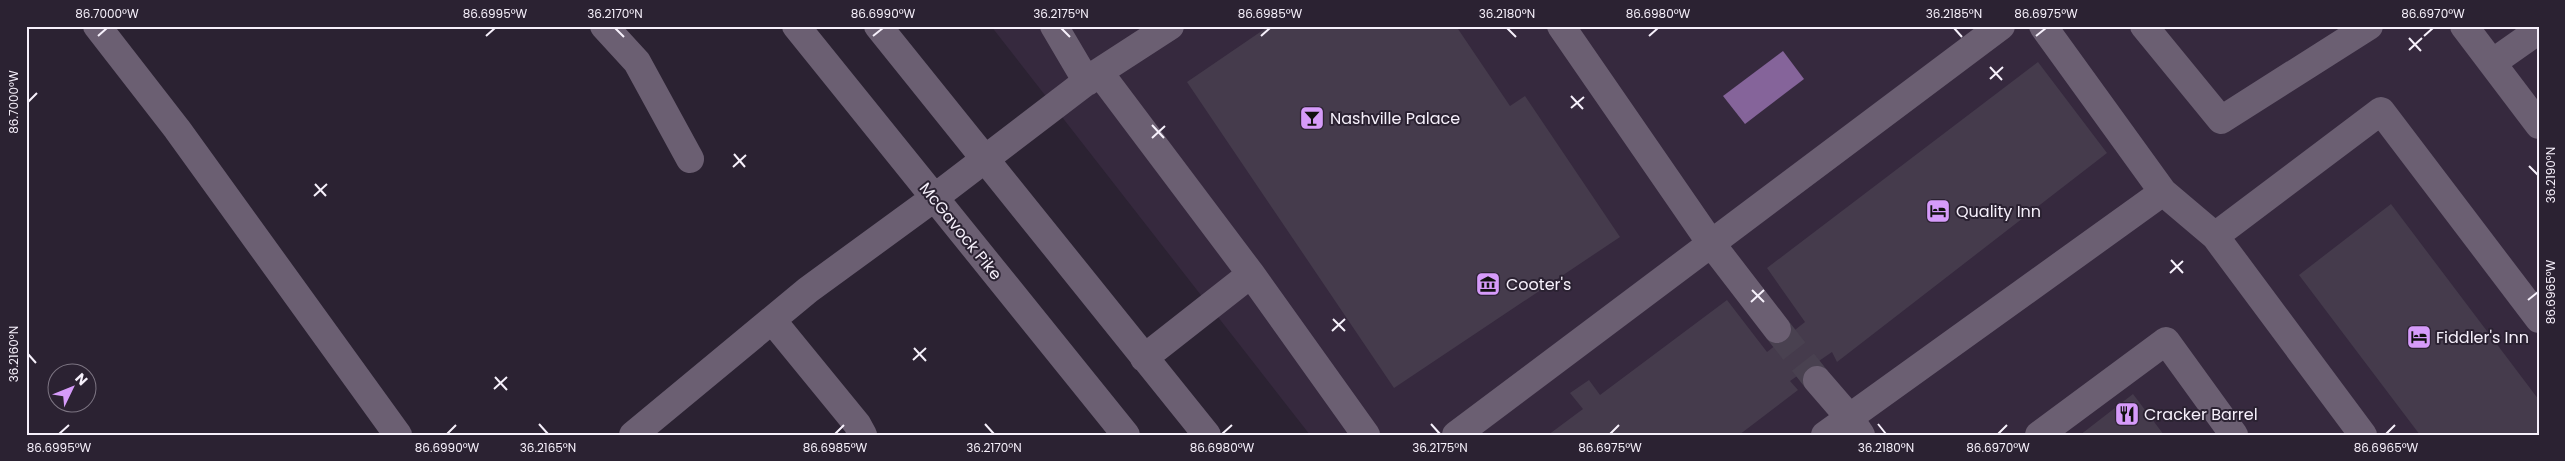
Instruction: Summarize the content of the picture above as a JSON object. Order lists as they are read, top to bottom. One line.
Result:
{"streets":{"street":["McGavock Pike"]},"places":{"bar":["Nashville Palace"],"hotel":["Quality Inn","Fiddler's Inn"],"museum":["Cooter's"],"restaurant":["Cracker Barrel"]},"north":"top right","coordinates":["86.7000°W","86.6995°W","36.2170°N","86.6990°W","36.2175°N","86.6985°W","36.2180°N","86.6980°W","36.2185°N","86.6975°W","86.6970°W","36.2190°N","86.6965°W","36.2160°N","36.2165°N"]}
